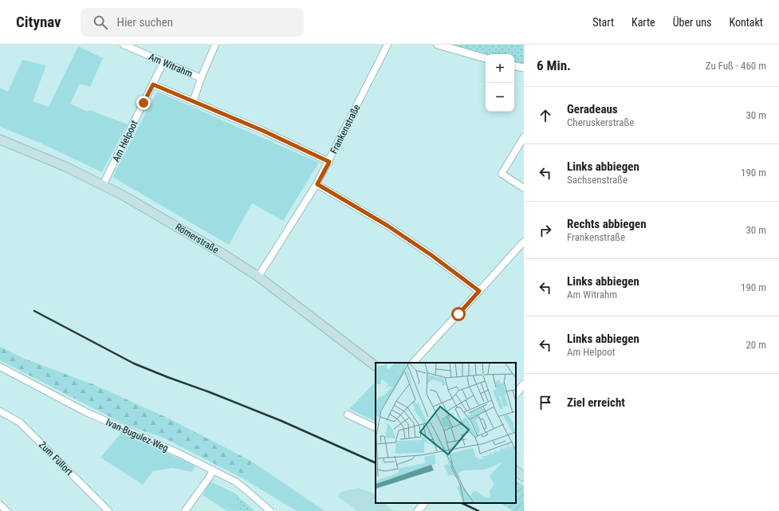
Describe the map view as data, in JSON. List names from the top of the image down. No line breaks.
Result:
{"streets":{"main road":["Römerstraße"],"street":["Am Witrahm","Frankenstraße","Am Helpoot","Ivan-Bugulez-Weg","Zum Füllort"]},"crossings":[["Am Witrahm","Am Helpoot"],["Frankenstraße","Römerstraße"],["Am Helpoot","Römerstraße"]],"page":{"header":"Citynav","search":"Hier suchen","nav":["Start","Karte","Über uns","Kontakt"],"heading":["6 Min.","Zu Fuß · 460 m"],"map_buttons":["+","−"],"list":[["Geradeaus","Cheruskerstraße","30 m"],["Links abbiegen","Sachsenstraße","190 m"],["Rechts abbiegen","Frankenstraße","30 m"],["Links abbiegen","Am Witrahm","190 m"],["Links abbiegen","Am Helpoot","20 m"],"Ziel erreicht"]}}
